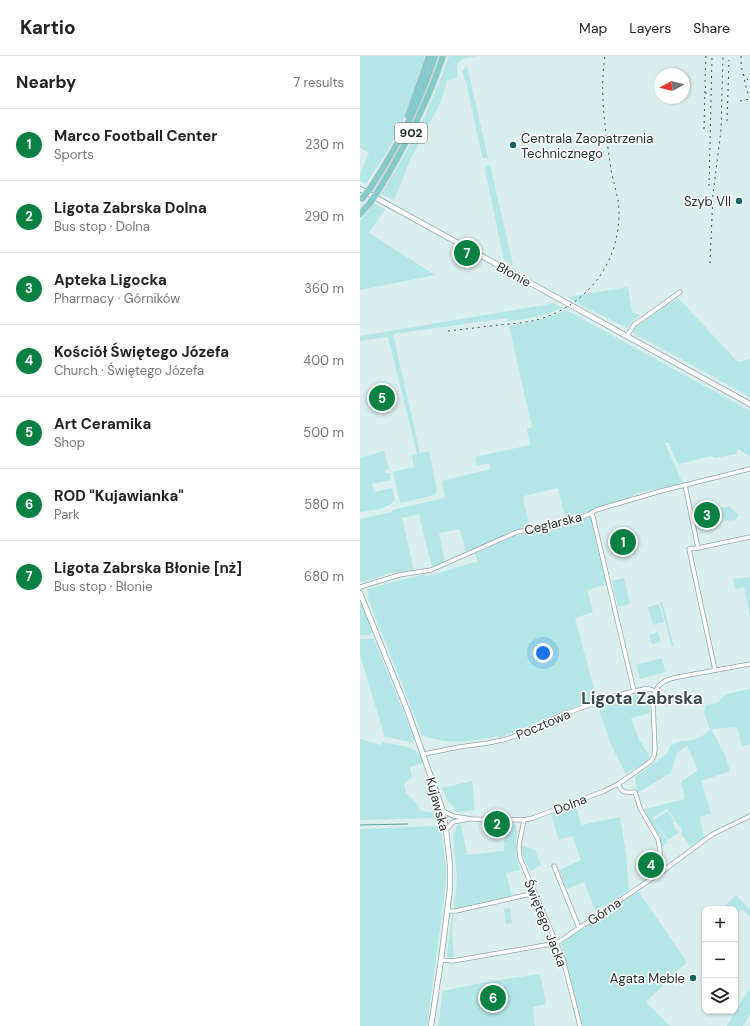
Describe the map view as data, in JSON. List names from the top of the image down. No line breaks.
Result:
{"streets":{"main road":["902"],"street":["Błonie","Ceglarska","Pocztowa","Kujawska","Dolna","Górna","Świętego Jacka"]},"crossings":[["Pocztowa","Kujawska"],["Pocztowa","Dolna"],["Kujawska","Dolna"],["Kujawska","Górna"],["Dolna","Świętego Jacka"],["Górna","Świętego Jacka"]],"districts":["Ligota Zabrska"],"places":["Centrala Zaopatrzenia Technicznego","Szyb VII","Agata Meble"],"north":"left","page":{"header":"Kartio","nav":["Map","Layers","Share"],"heading":["Nearby","7 results"],"list":[{"mark":"1","name":"Marco Football Center","note":"Sports","value":"230 m"},{"mark":"2","name":"Ligota Zabrska Dolna","note":"Bus stop · Dolna","value":"290 m"},{"mark":"3","name":"Apteka Ligocka","note":"Pharmacy · Górników","value":"360 m"},{"mark":"4","name":"Kościół Świętego Józefa","note":"Church · Świętego Józefa","value":"400 m"},{"mark":"5","name":"Art Ceramika","note":"Shop","value":"500 m"},{"mark":"6","name":"ROD \"Kujawianka\"","note":"Park","value":"580 m"},{"mark":"7","name":"Ligota Zabrska Błonie [nż]","note":"Bus stop · Błonie","value":"680 m"}],"pins":["7","5","3","1","2","4","6"],"map_buttons":["+","−"]}}
